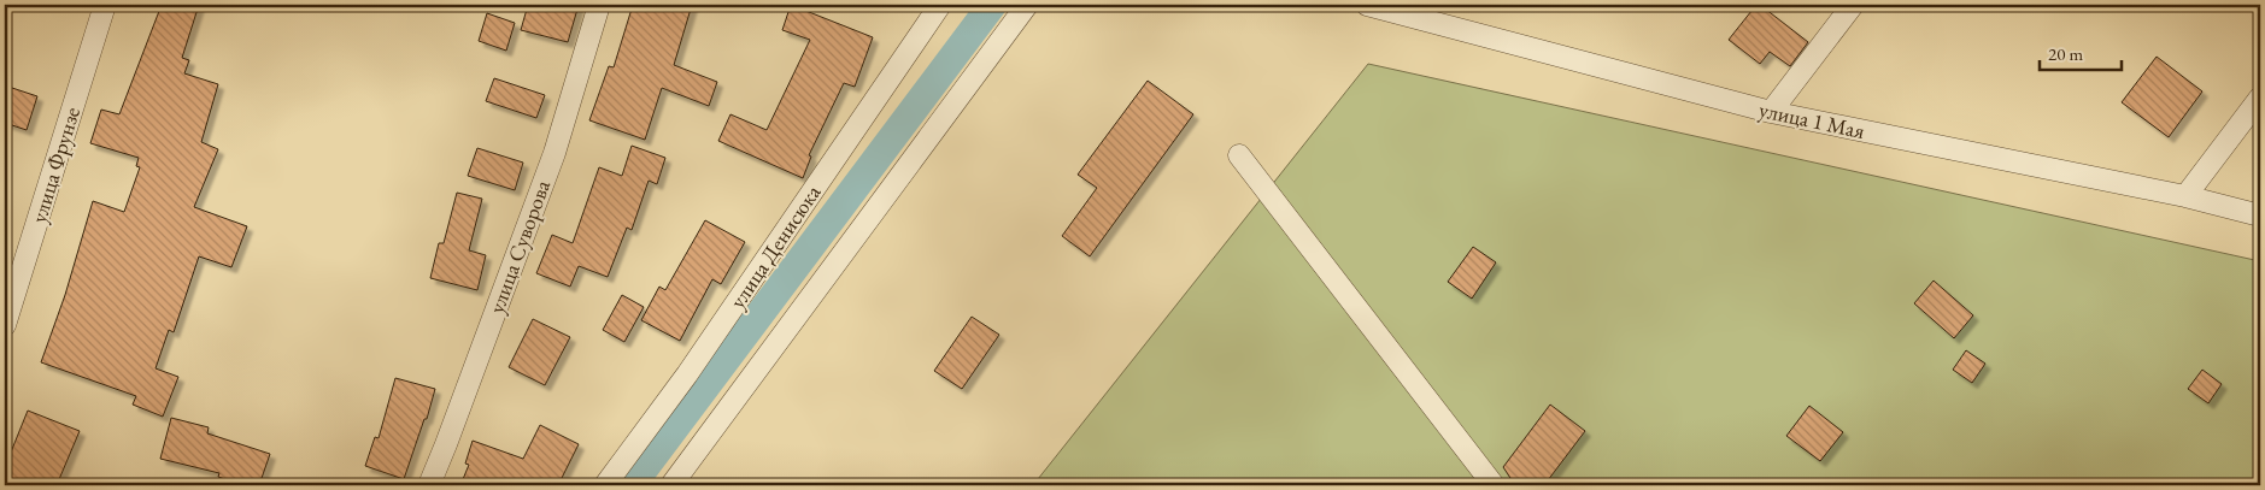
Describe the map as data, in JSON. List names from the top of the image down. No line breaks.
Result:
{"streets":{"street":["улица 1 Мая","улица Фрунзе","улица Суворова","улица Денисюка"]},"scale_bar":"20 m"}
